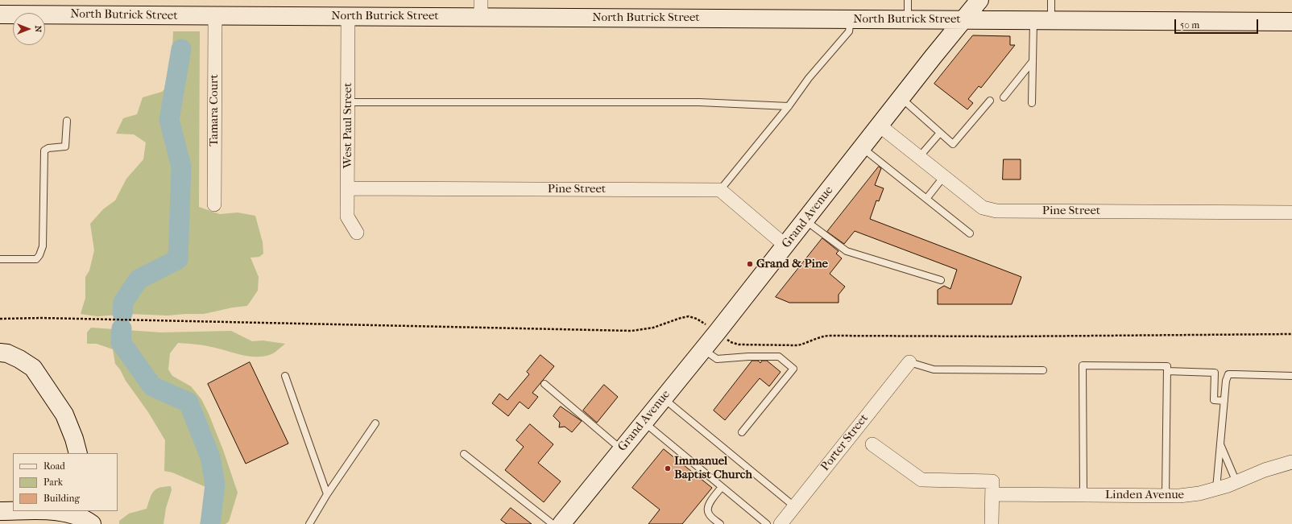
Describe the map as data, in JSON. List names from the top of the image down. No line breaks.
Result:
{"streets":{"street":["North Butrick Street","Tamara Court","West Paul Street","Pine Street","Grand Avenue","Porter Street","Linden Avenue"]},"crossings":[["North Butrick Street","Tamara Court"],["North Butrick Street","West Paul Street"],["North Butrick Street","Grand Avenue"],["West Paul Street","Pine Street"],["Pine Street","Grand Avenue"]],"places":["Grand & Pine","Immanuel Baptist Church"],"legend":["Road","Park","Building"],"scale_bar":"50 m","north":"right"}
